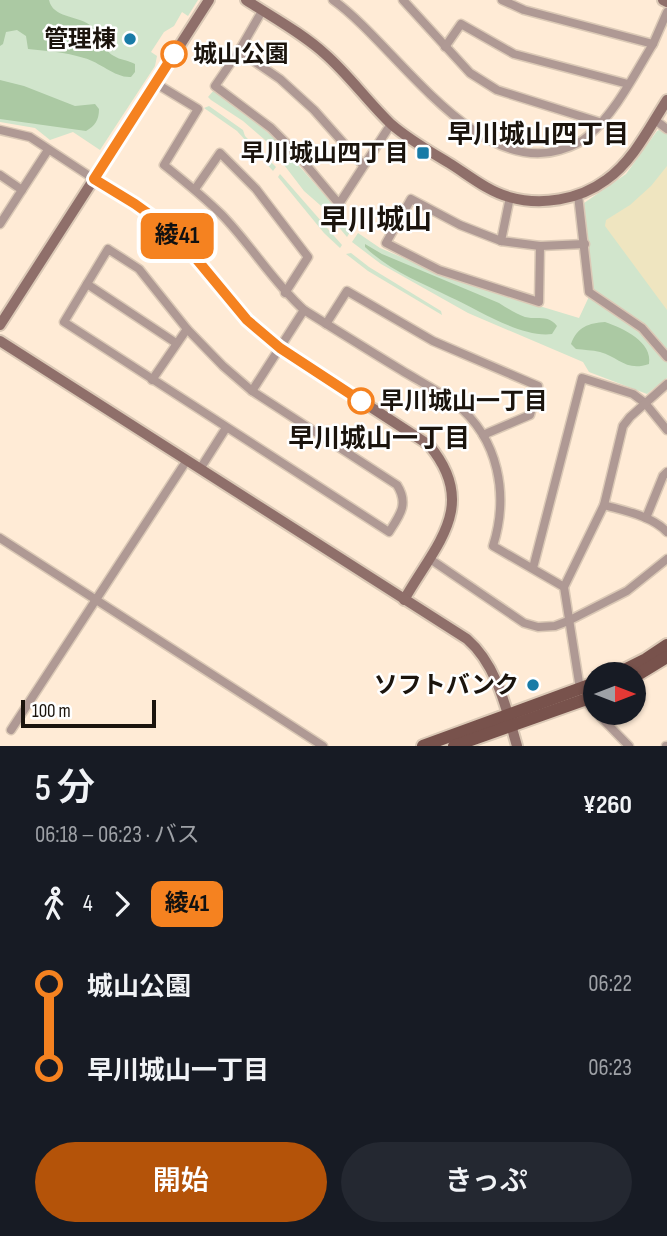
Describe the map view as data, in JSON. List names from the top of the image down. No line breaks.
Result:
{"districts":["早川城山四丁目","早川城山","早川城山一丁目"],"places":{"other":["管理棟","城山公園","早川城山一丁目","ソフトバンク"],"transit":["早川城山四丁目"]},"lines":["bus line 綾41"],"scale_bar":"100 m","north":"right","page":{"on_map":"綾41","scale":"100 m","heading":["5 分","06:18 – 06:23 · バス","¥260"],"legs":["4","綾41"],"list":[{"name":"城山公園","value":"06:22"},{"name":"早川城山一丁目","value":"06:23"}],"buttons":["開始","きっぷ"]}}
